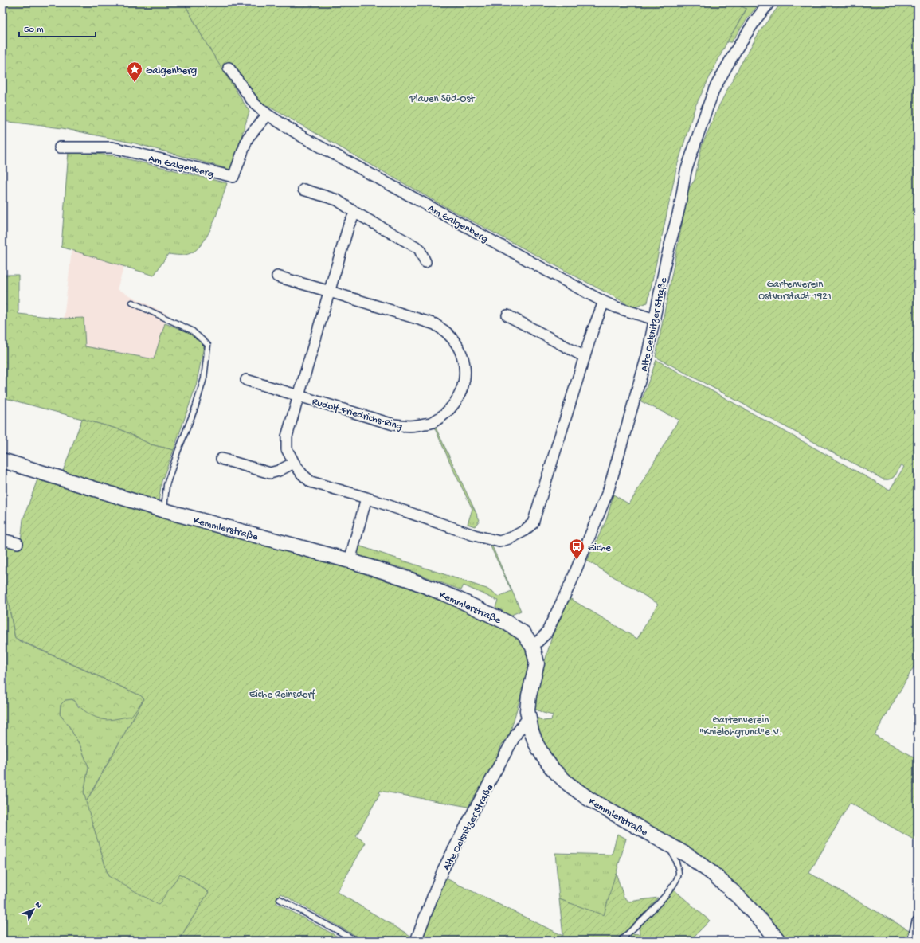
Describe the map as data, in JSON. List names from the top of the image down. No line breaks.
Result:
{"streets":{"street":["Am Galgenberg","Alte Oelsnitzer Straße","Rudolf-Friedrichs-Ring","Kemmlerstraße"]},"crossings":[["Am Galgenberg","Alte Oelsnitzer Straße"],["Am Galgenberg","Rudolf-Friedrichs-Ring"],["Alte Oelsnitzer Straße","Kemmlerstraße"]],"parks":["Plauen Süd-Ost","Gartenverein Ostvorstadt 1921","Eiche Reinsdorf","Gartenverein \"Knielohgrund\"e.V."],"places":{"place":["Galgenberg"],"bus stop":["Eiche"]},"scale_bar":"50 m","north":"top right"}
